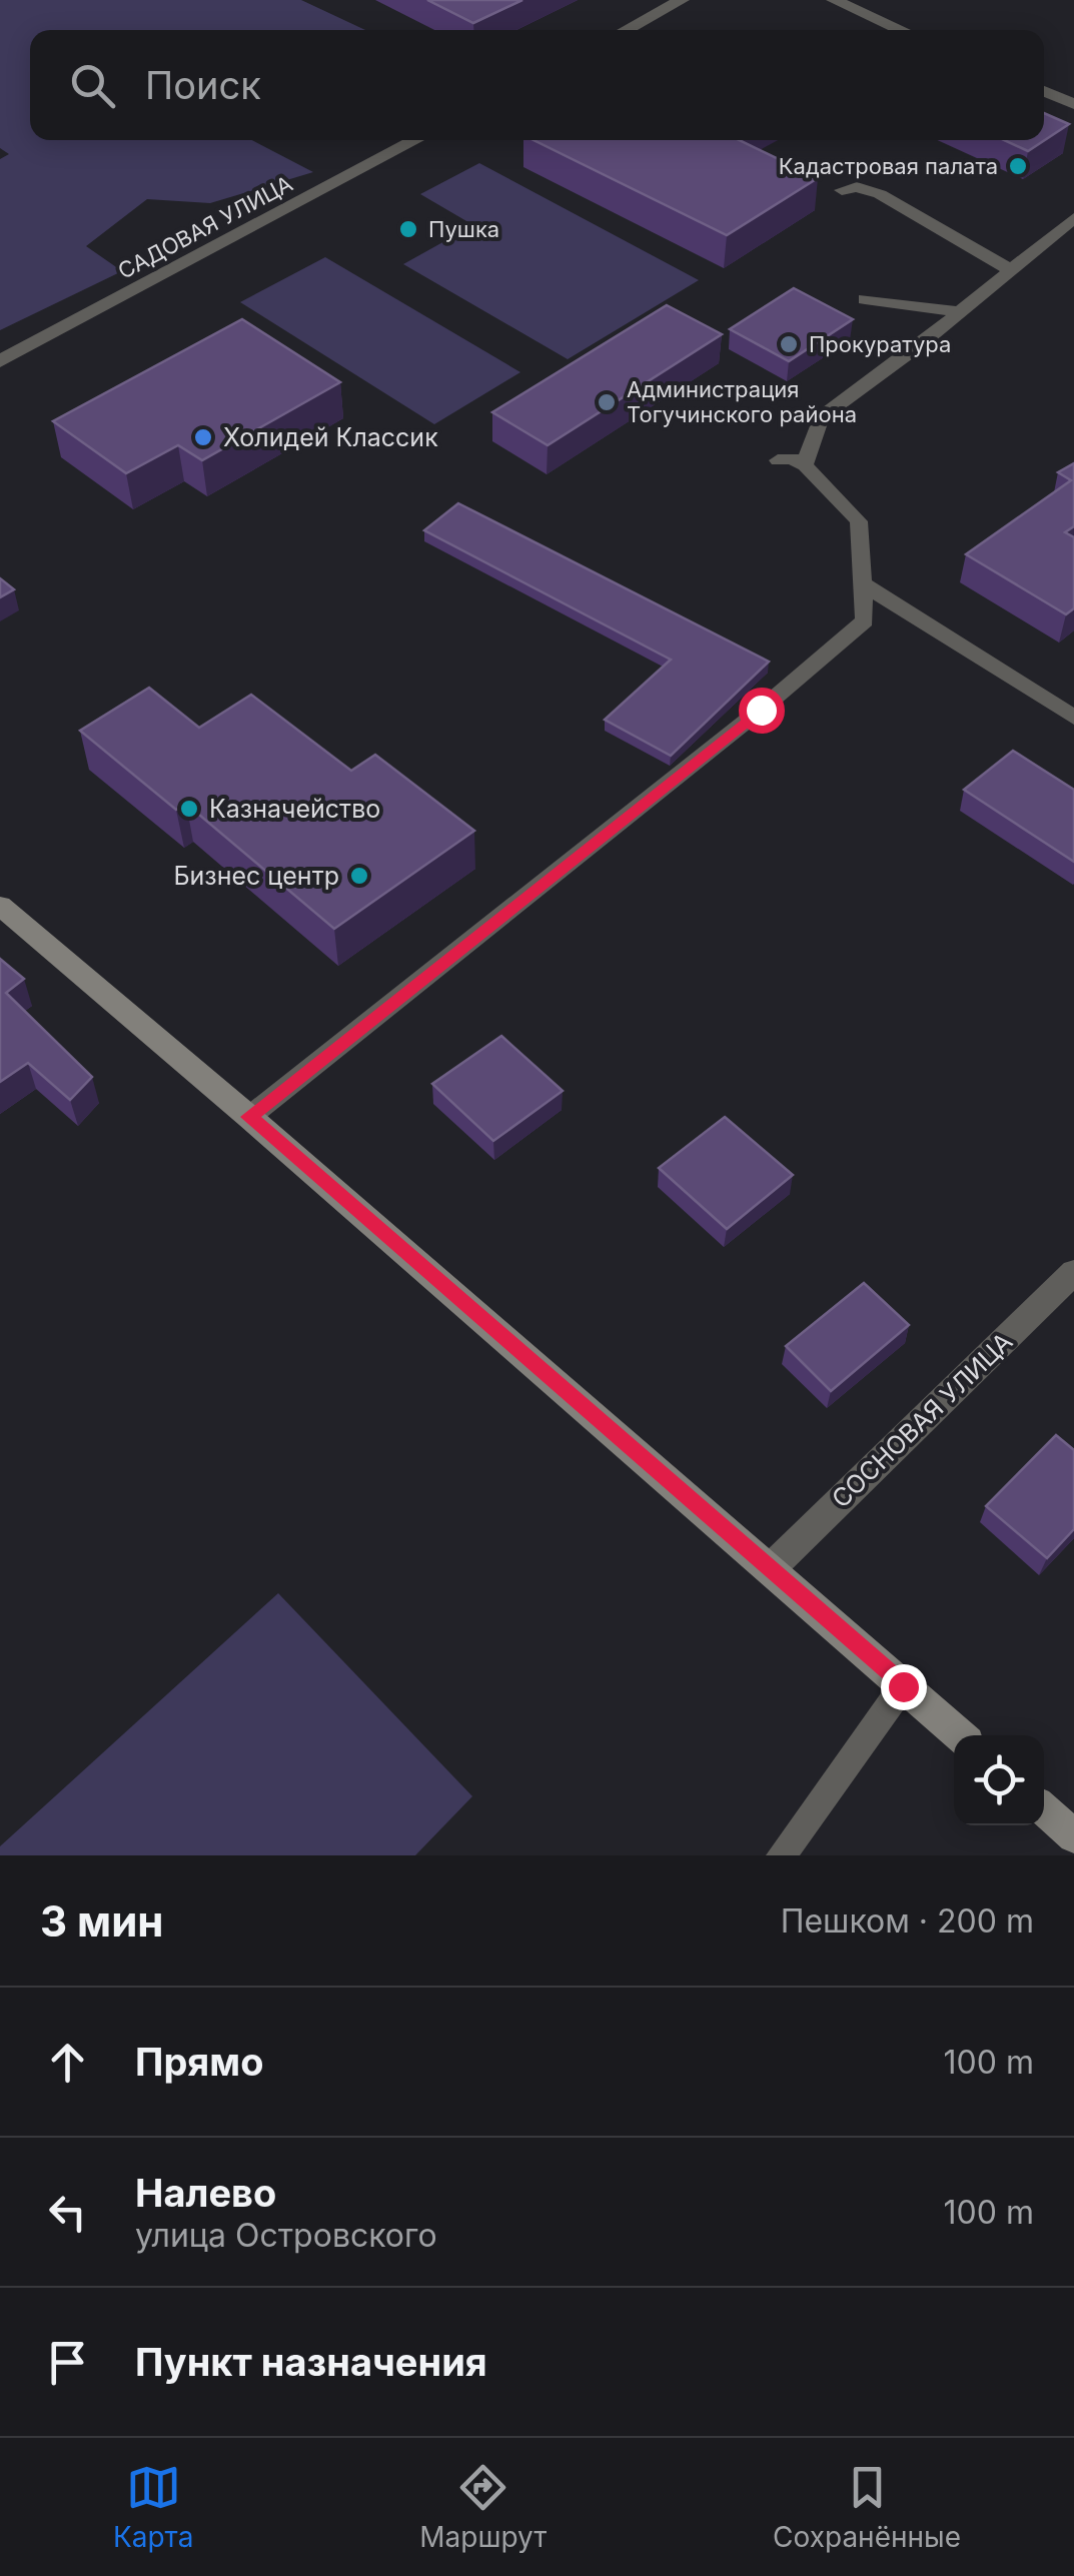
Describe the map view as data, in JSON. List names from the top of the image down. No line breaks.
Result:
{"streets":{"street":["САДОВАЯ УЛИЦА","СОСНОВАЯ УЛИЦА"]},"places":["Кадастровая палата","Пушка","Прокуратура","Администрация Тогучинского района","Холидей Классик","Казначейство","Бизнес центр"],"page":{"search":"Поиск","heading":["3 мин","Пешком · 200 m"],"list":[["Прямо","100 m"],["Налево","улица Островского","100 m"],"Пункт назначения"],"nav":["Карта","Маршрут","Сохранённые"]}}
